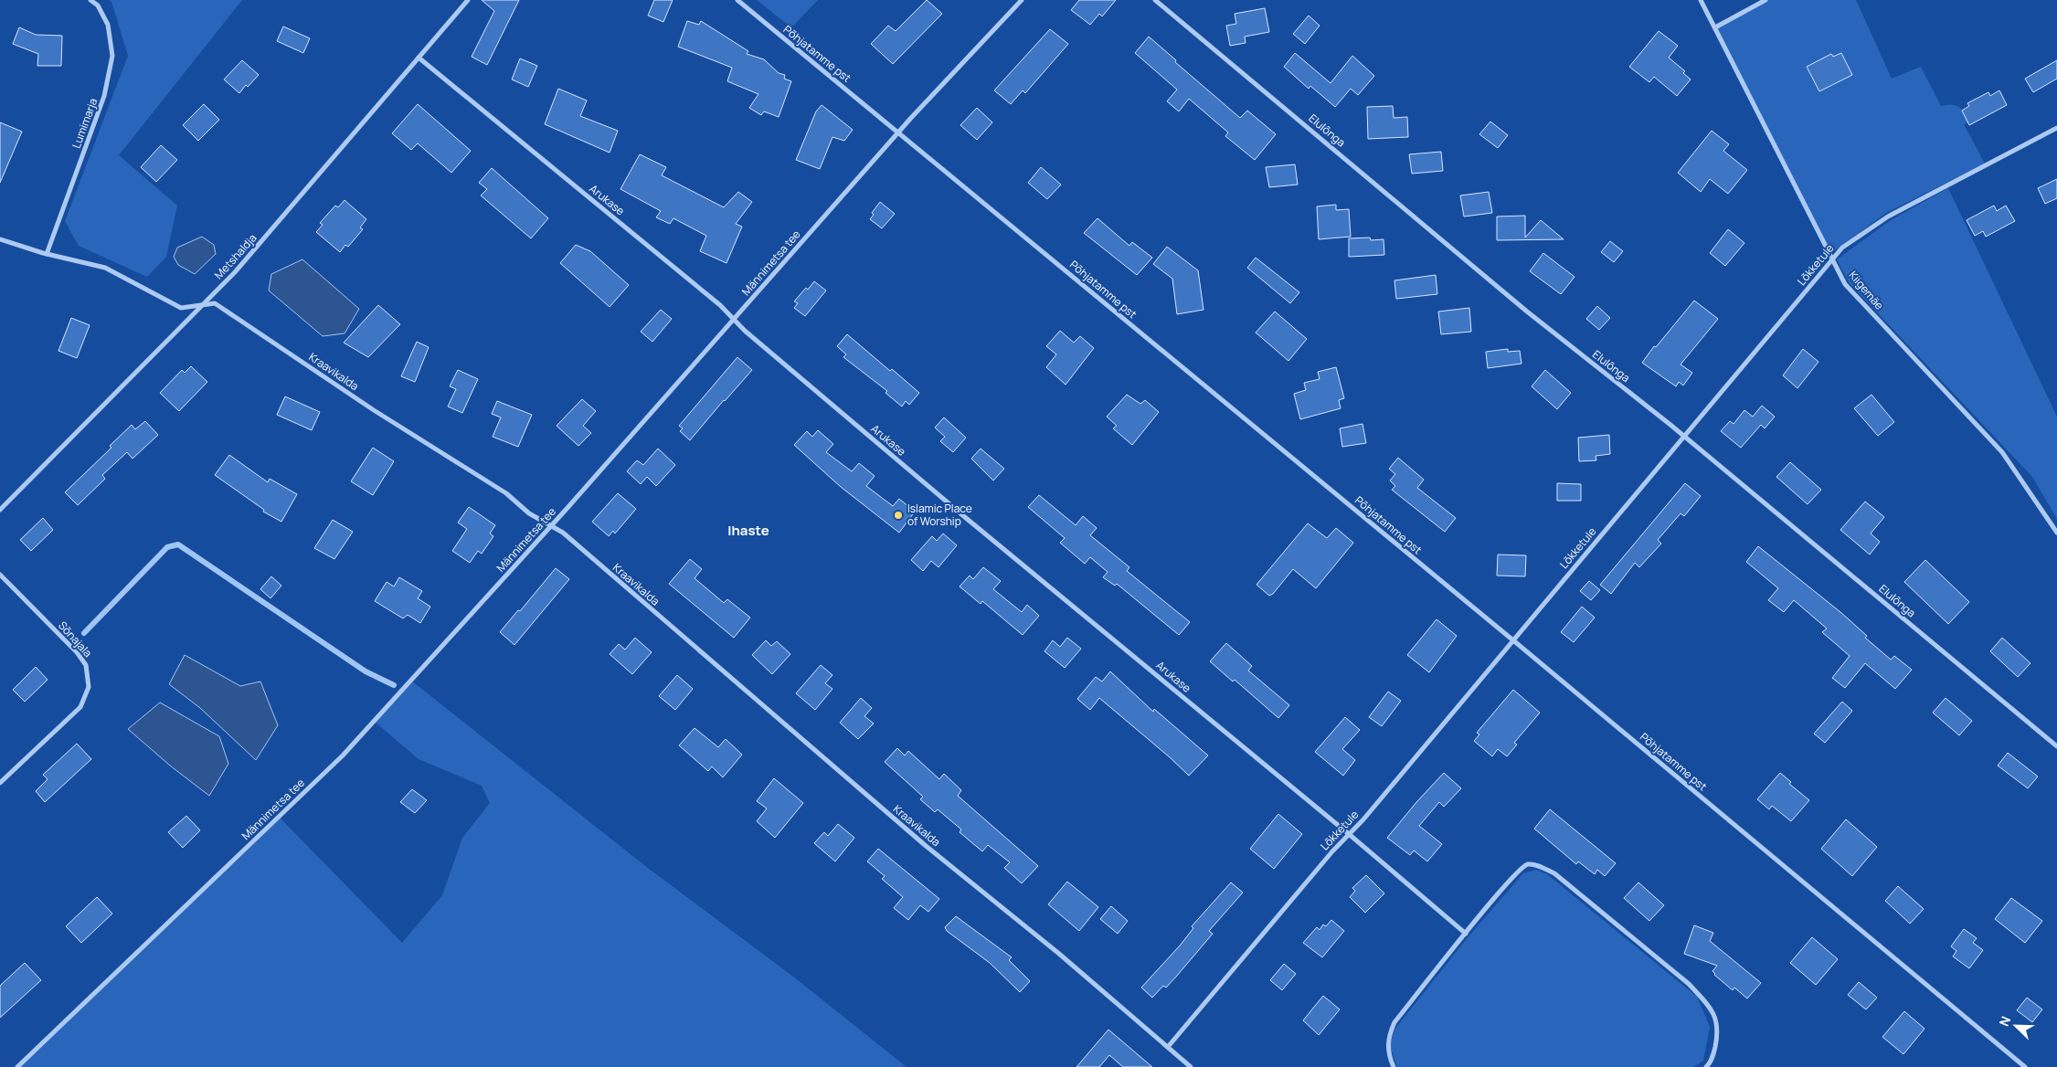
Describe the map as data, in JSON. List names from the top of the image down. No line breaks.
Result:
{"streets":{"street":["Põhjatamme pst","Lumimarja","Elulõnga","Arukase","Metshaldja","Männimetsa tee","Lõkketule","Kiigemäe","Kraavikalda","Sõnajala"]},"crossings":[["Põhjatamme pst","Männimetsa tee"],["Põhjatamme pst","Lõkketule"],["Lumimarja","Kraavikalda"],["Elulõnga","Lõkketule"],["Arukase","Metshaldja"],["Arukase","Männimetsa tee"],["Arukase","Lõkketule"],["Metshaldja","Kraavikalda"],["Männimetsa tee","Kraavikalda"],["Lõkketule","Kiigemäe"],["Lõkketule","Kraavikalda"]],"districts":["Ihaste"],"places":["Islamic Place of Worship"],"north":"top left"}
